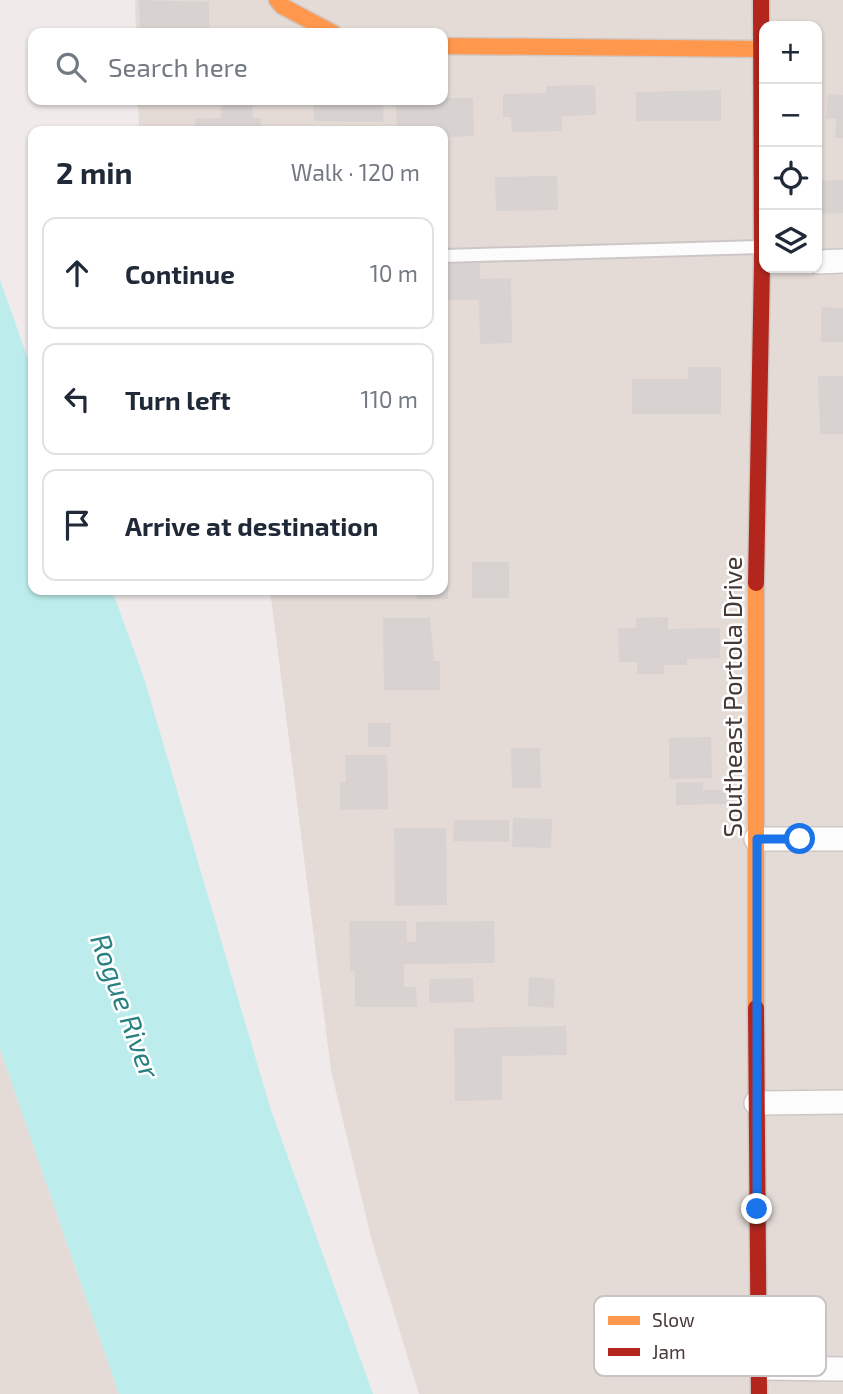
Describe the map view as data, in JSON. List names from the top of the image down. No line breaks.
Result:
{"streets":{"street":["Southeast Portola Drive"]},"water":["Rogue River"],"legend":["Slow","Jam"],"page":{"map_buttons":["+","−"],"search":"Search here","heading":["2 min","Walk · 120 m"],"list":[["Continue","10 m"],["Turn left","110 m"],"Arrive at destination"]}}
